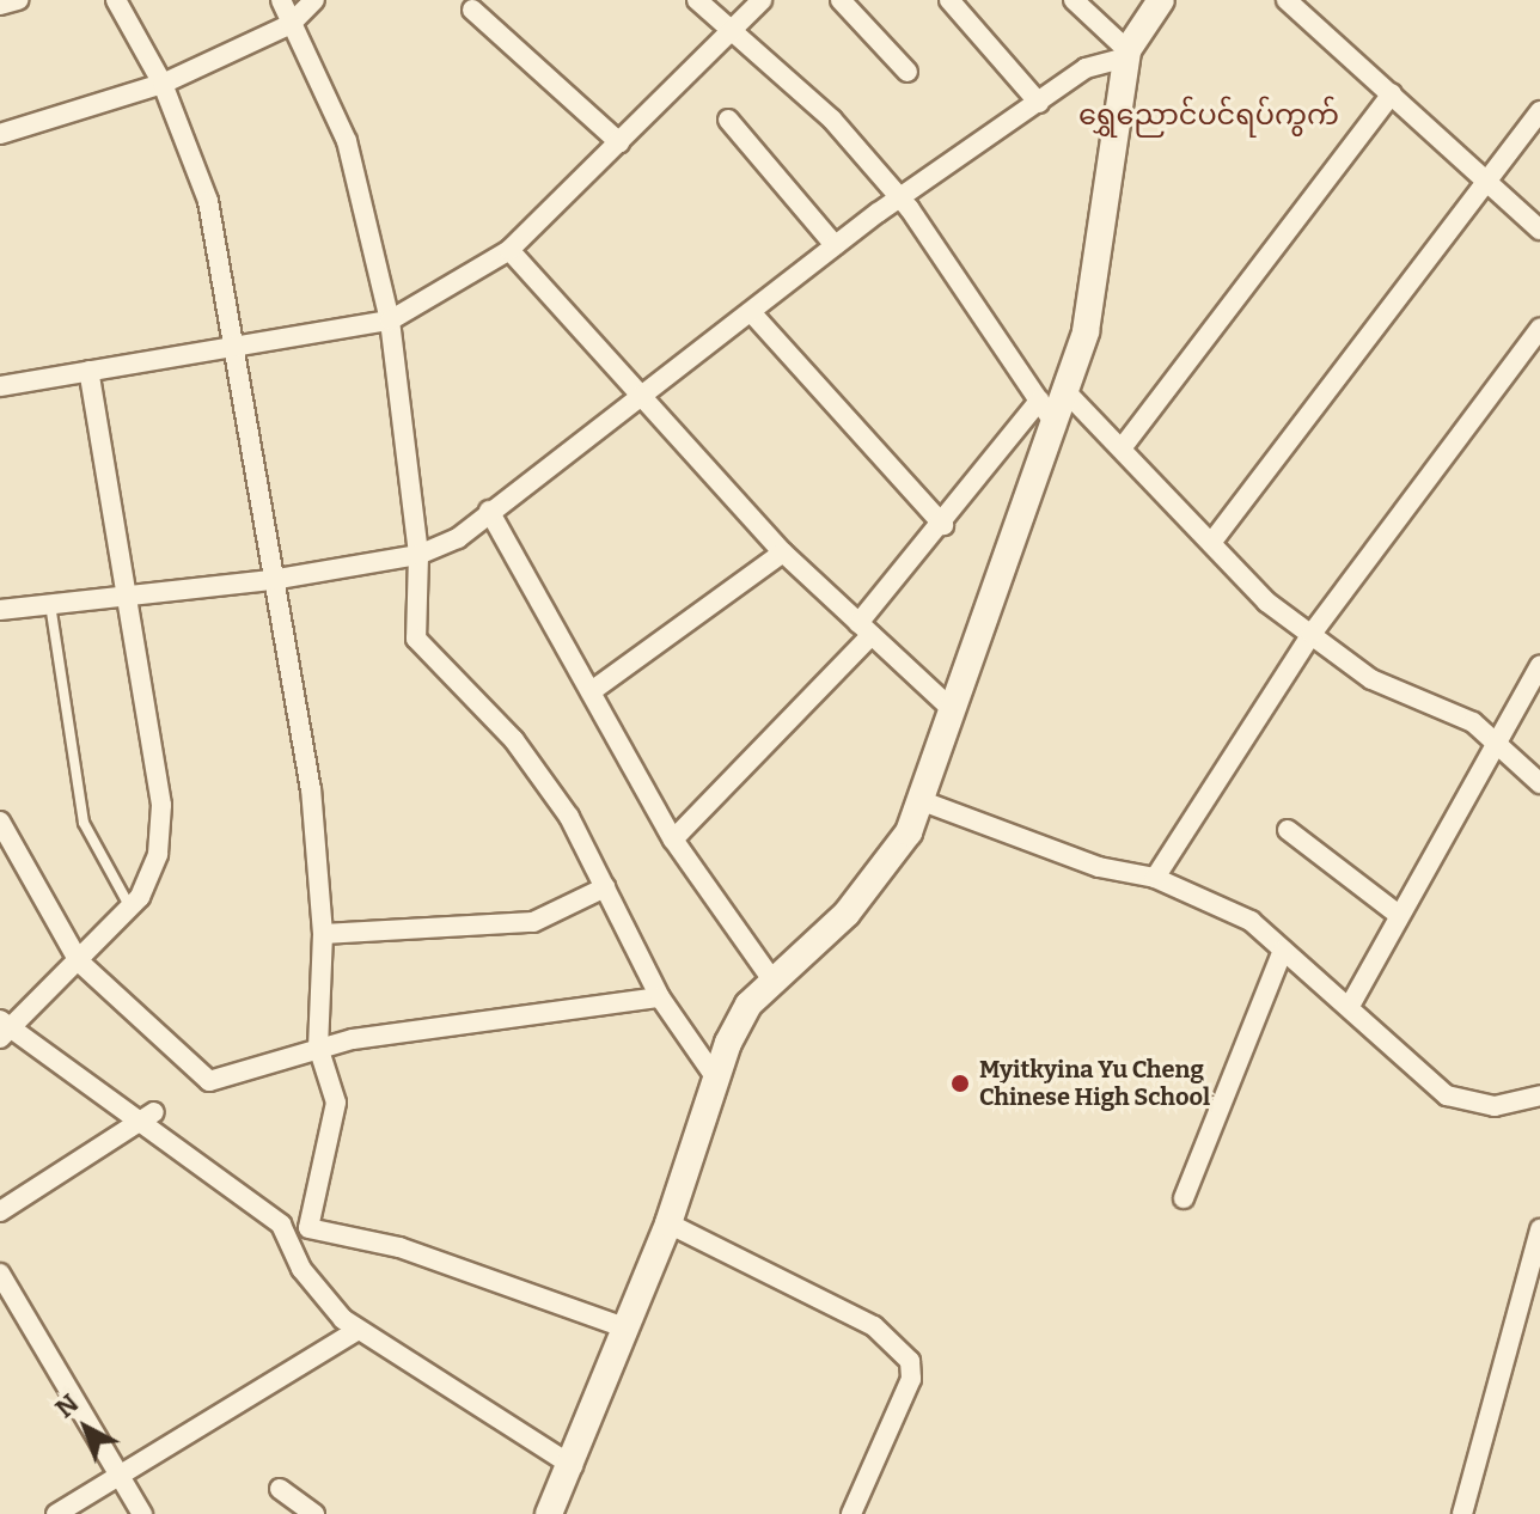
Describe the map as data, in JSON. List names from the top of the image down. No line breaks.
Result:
{"districts":["ရွှေညောင်ပင်ရပ်ကွက်"],"places":["Myitkyina Yu Cheng Chinese High School"],"north":"top left"}
